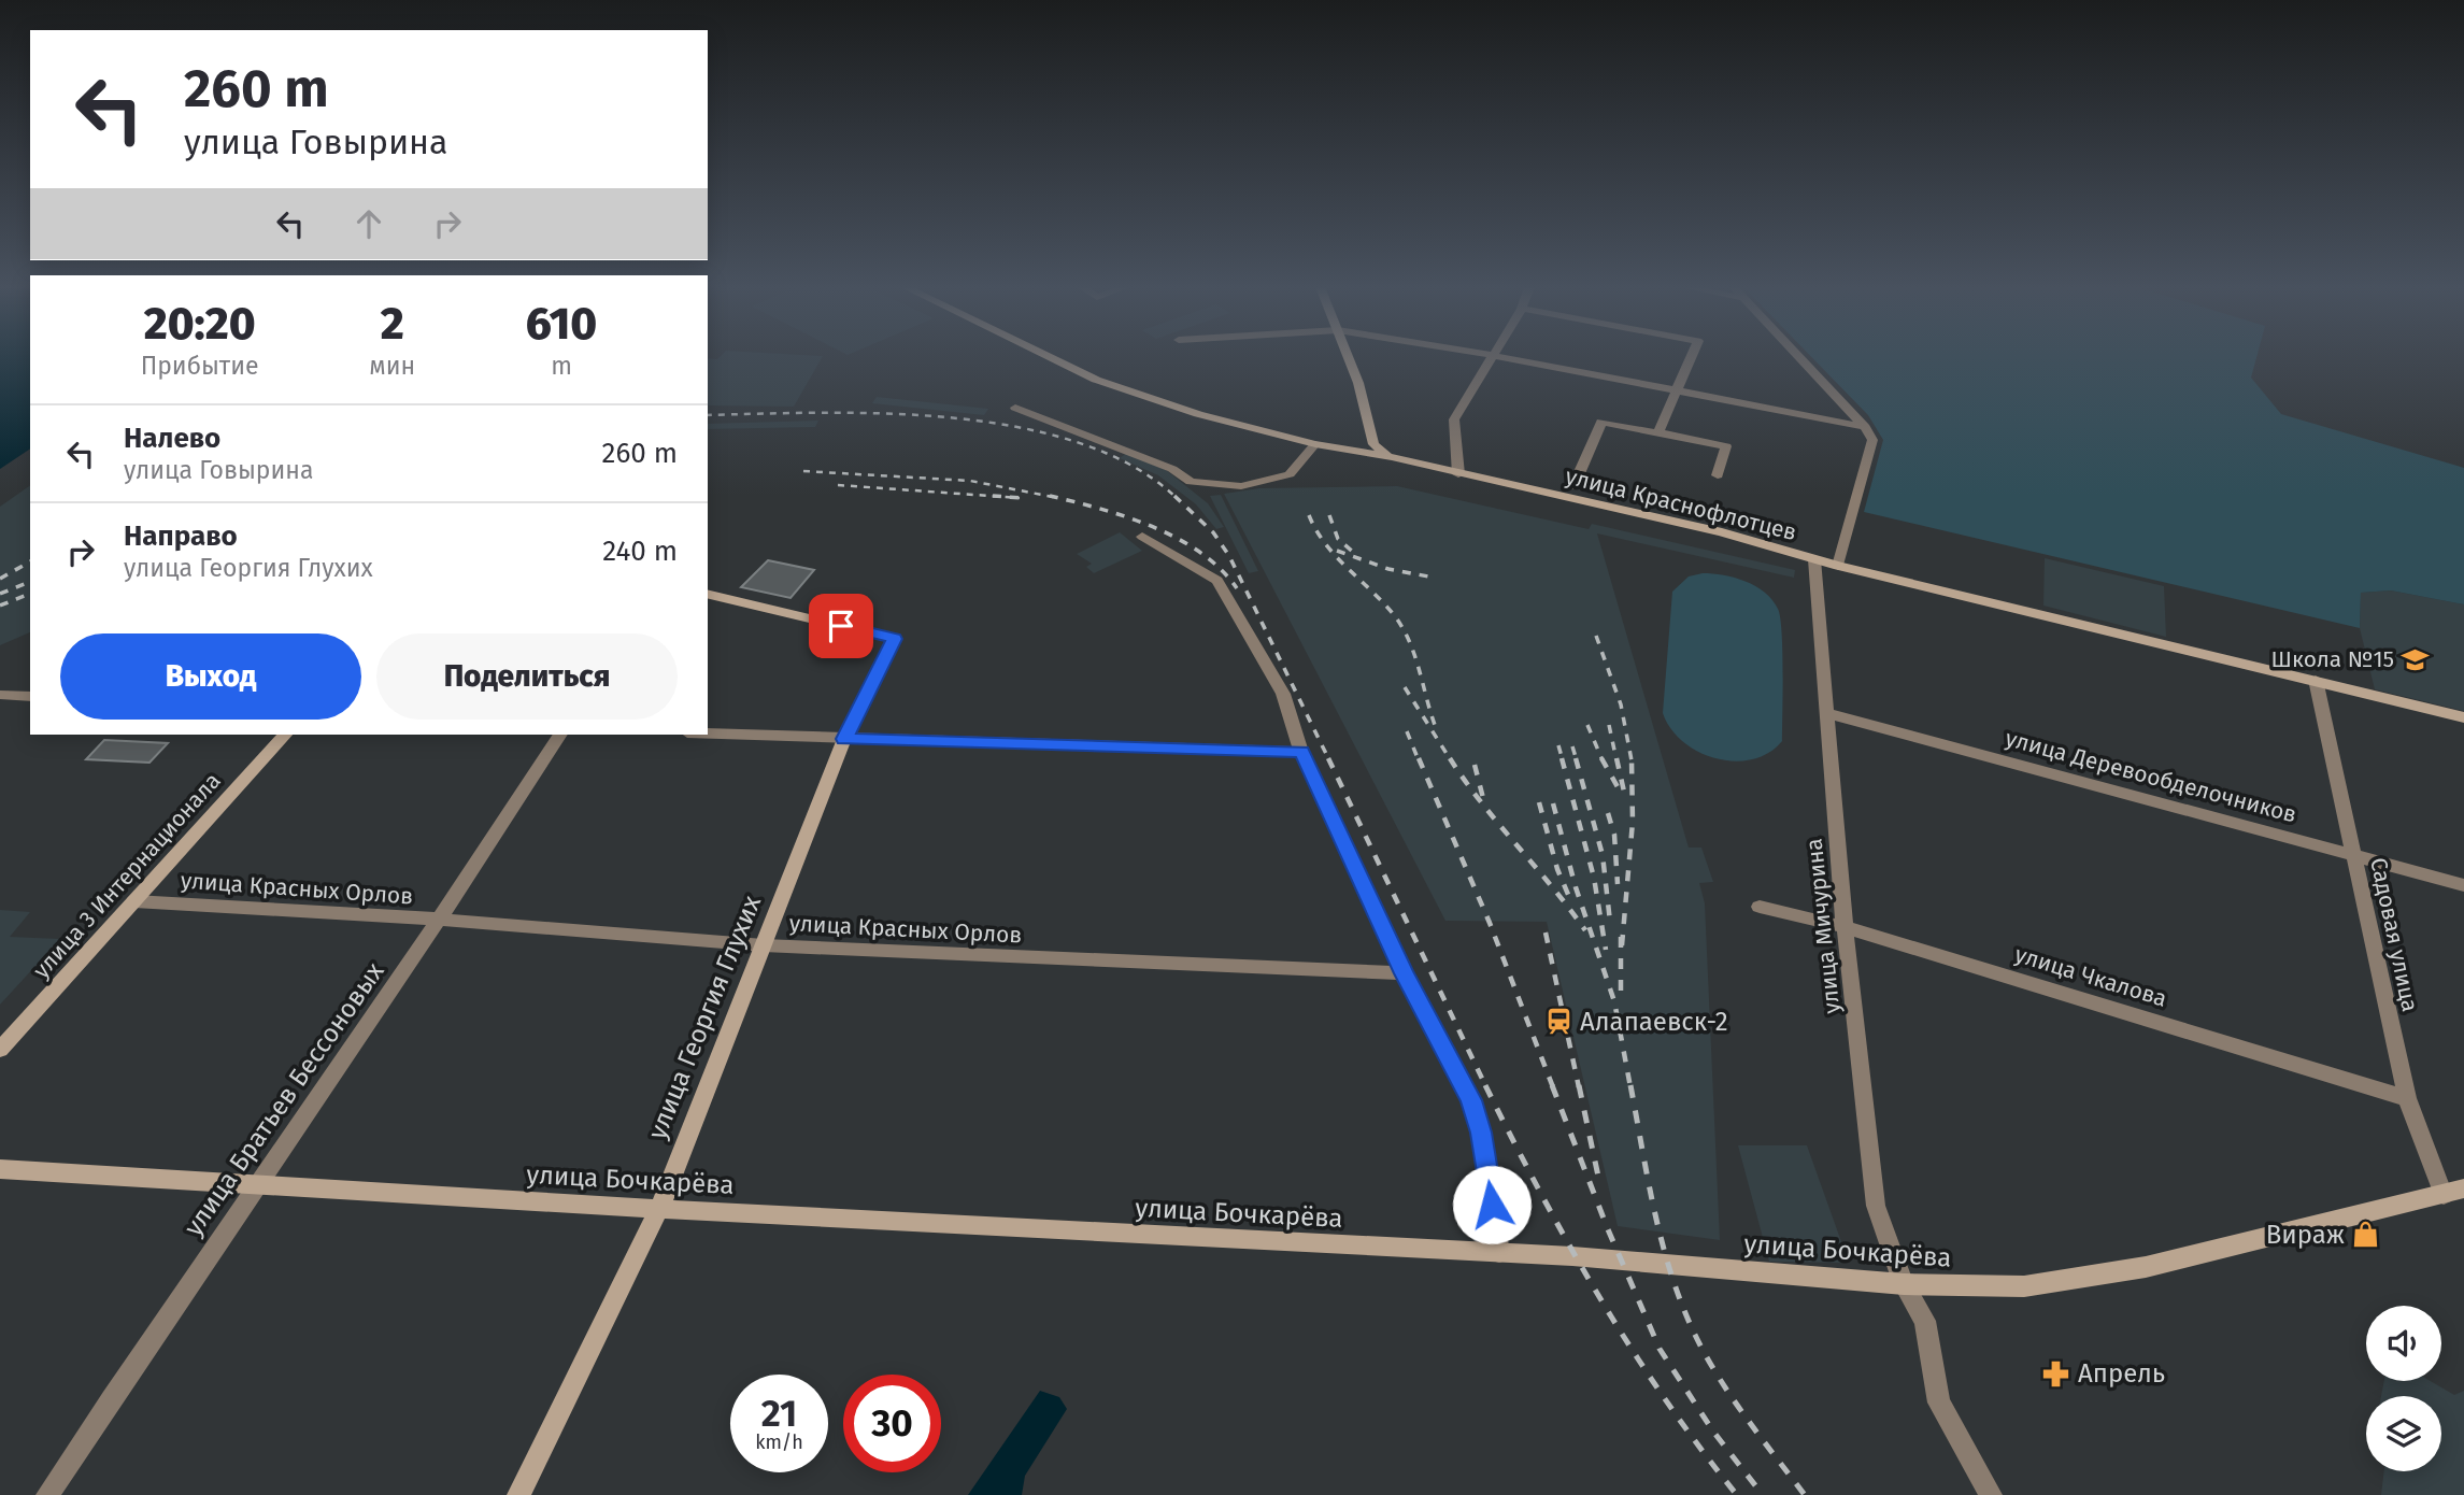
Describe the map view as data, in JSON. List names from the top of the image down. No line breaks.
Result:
{"streets":{"street":["улица Краснофлотцев","улица Деревообделочников","улица 3 Интернационала","улица Красных Орлов","улица Мичурина","Садовая улица","улица Чкалова","улица Георгия Глухих","улица Братьев Бессоновых","улица Бочкарёва"]},"crossings":[["улица Краснофлотцев","улица Мичурина"],["улица Краснофлотцев","Садовая улица"],["улица Деревообделочников","улица Мичурина"],["улица Деревообделочников","Садовая улица"],["улица 3 Интернационала","улица Красных Орлов"],["улица Красных Орлов","улица Георгия Глухих"],["улица Красных Орлов","улица Братьев Бессоновых"],["улица Мичурина","улица Чкалова"],["улица Мичурина","улица Бочкарёва"],["Садовая улица","улица Чкалова"],["Садовая улица","улица Бочкарёва"],["улица Георгия Глухих","улица Бочкарёва"],["улица Братьев Бессоновых","улица Бочкарёва"]],"places":{"school or university":["Школа №15"],"station":["Алапаевск-2"],"shop":["Вираж"],"pharmacy":["Апрель"]},"page":{"turn":["260 m","улица Говырина"],"eta":["20:20","Прибытие","2","мин","610","m"],"list":[{"name":"Налево","note":"улица Говырина","value":"260 m"},{"name":"Направо","note":"улица Георгия Глухих","value":"240 m"}],"buttons":["Выход","Поделиться"],"speed":"21 km/h","limit":"30"}}
